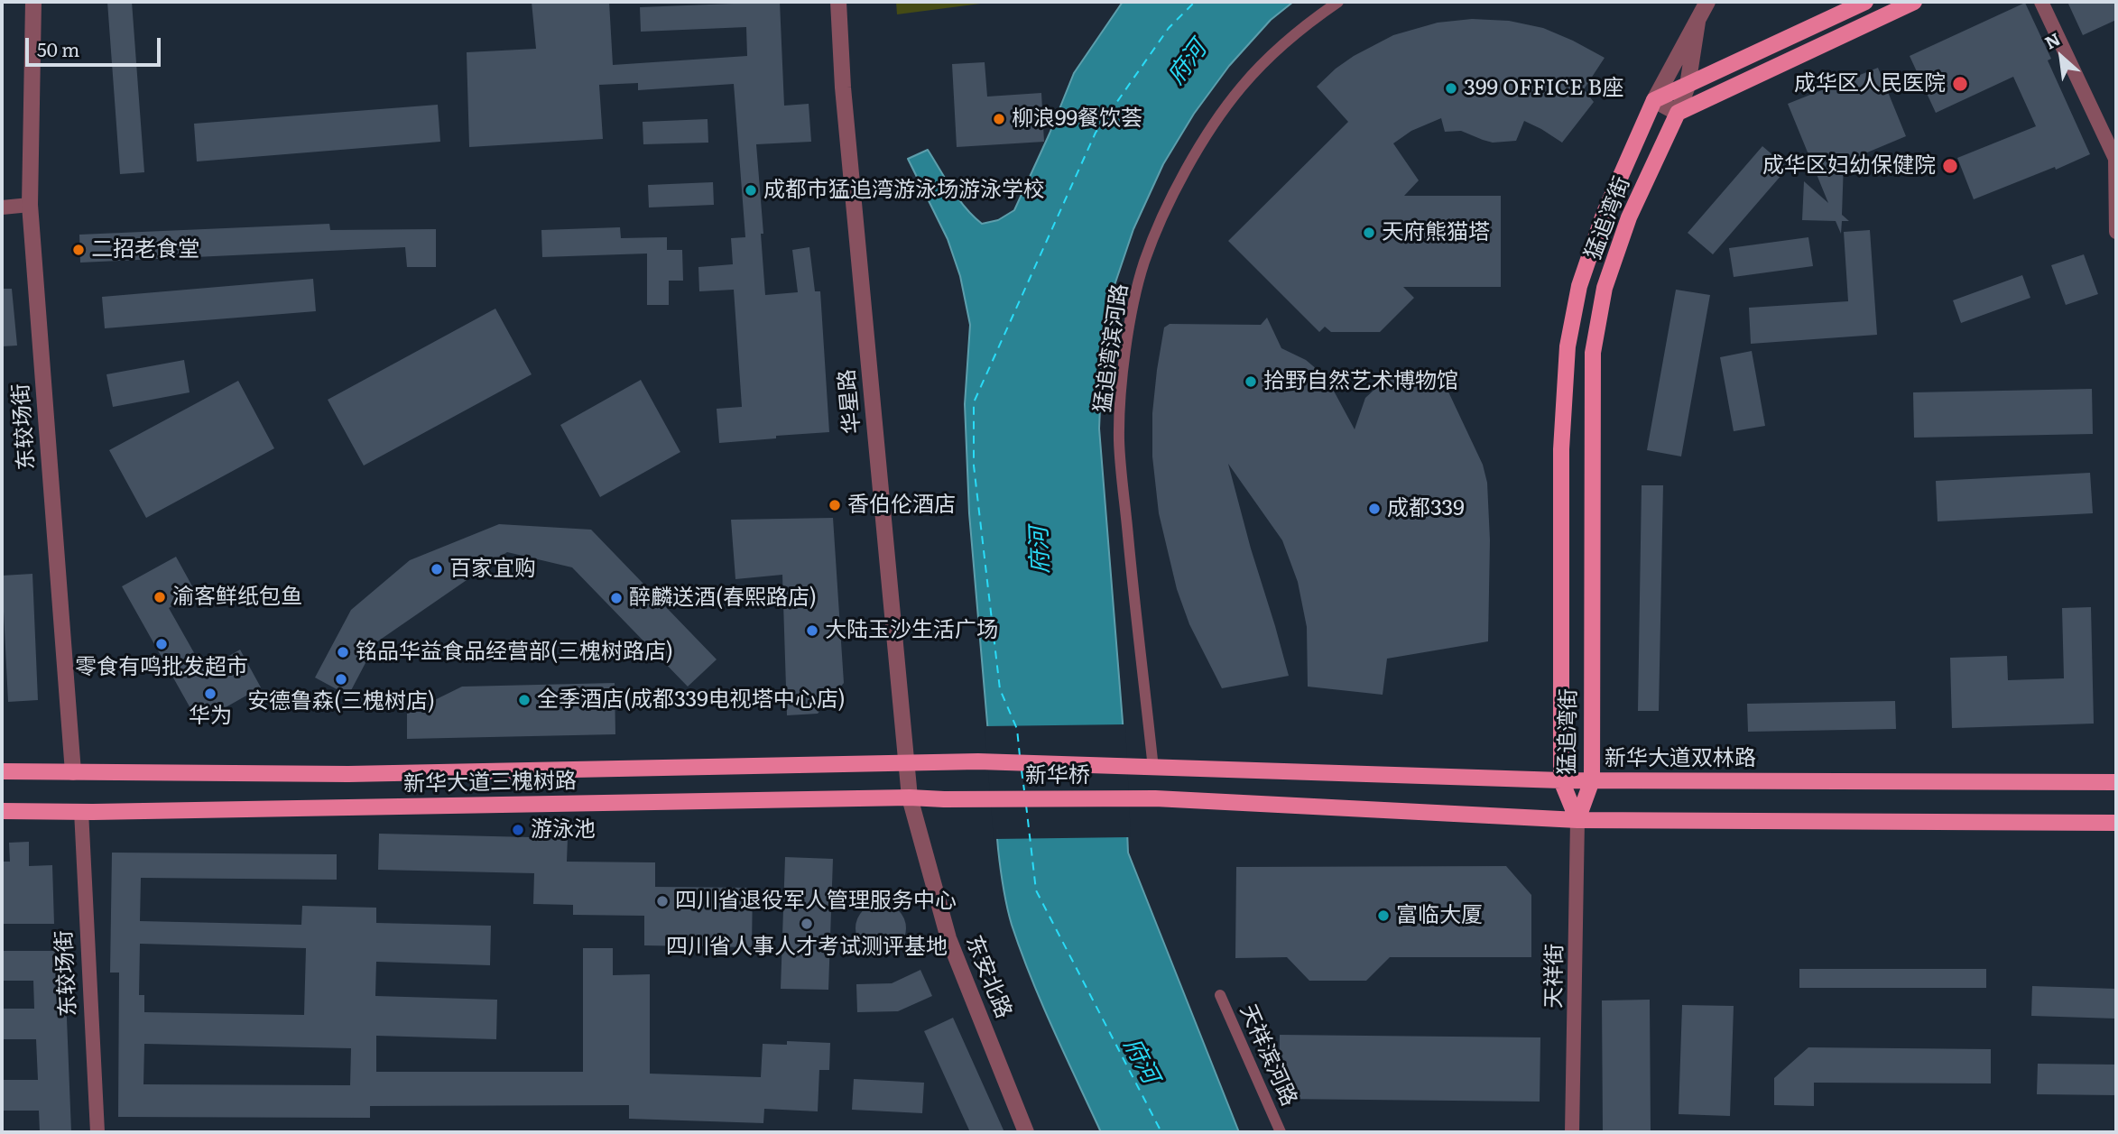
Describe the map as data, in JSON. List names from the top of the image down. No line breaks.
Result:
{"streets":{"main road":["猛追湾街","新华大道双林路","新华桥","新华大道三槐树路"],"street":["猛追湾滨河路","华星路","东较场街","天祥街","东安北路","天祥滨河路"]},"crossings":[["猛追湾街","新华大道双林路"],["猛追湾街","新华桥"],["猛追湾街","天祥街"],["猛追湾滨河路","新华大道双林路"],["华星路","新华大道三槐树路"],["华星路","东安北路"],["东较场街","新华大道三槐树路"],["新华大道双林路","新华桥"],["新华桥","新华大道三槐树路"],["新华桥","天祥街"],["新华大道三槐树路","东安北路"]],"water":["府河"],"places":["成华区人民医院","399 OFFICE B座","柳浪99餐饮荟","成华区妇幼保健院","成都市猛追湾游泳场游泳学校","天府熊猫塔","二招老食堂","拾野自然艺术博物馆","香伯伦酒店","成都339","百家宜购","渝客鲜纸包鱼","醉麟送酒(春熙路店)","大陆玉沙生活广场","零食有鸣批发超市","铭品华益食品经营部(三槐树路店)","安德鲁森(三槐树店)","华为","全季酒店(成都339电视塔中心店)","游泳池","四川省退役军人管理服务中心","富临大厦","四川省人事人才考试测评基地"],"scale_bar":"50 m","north":"top left"}
